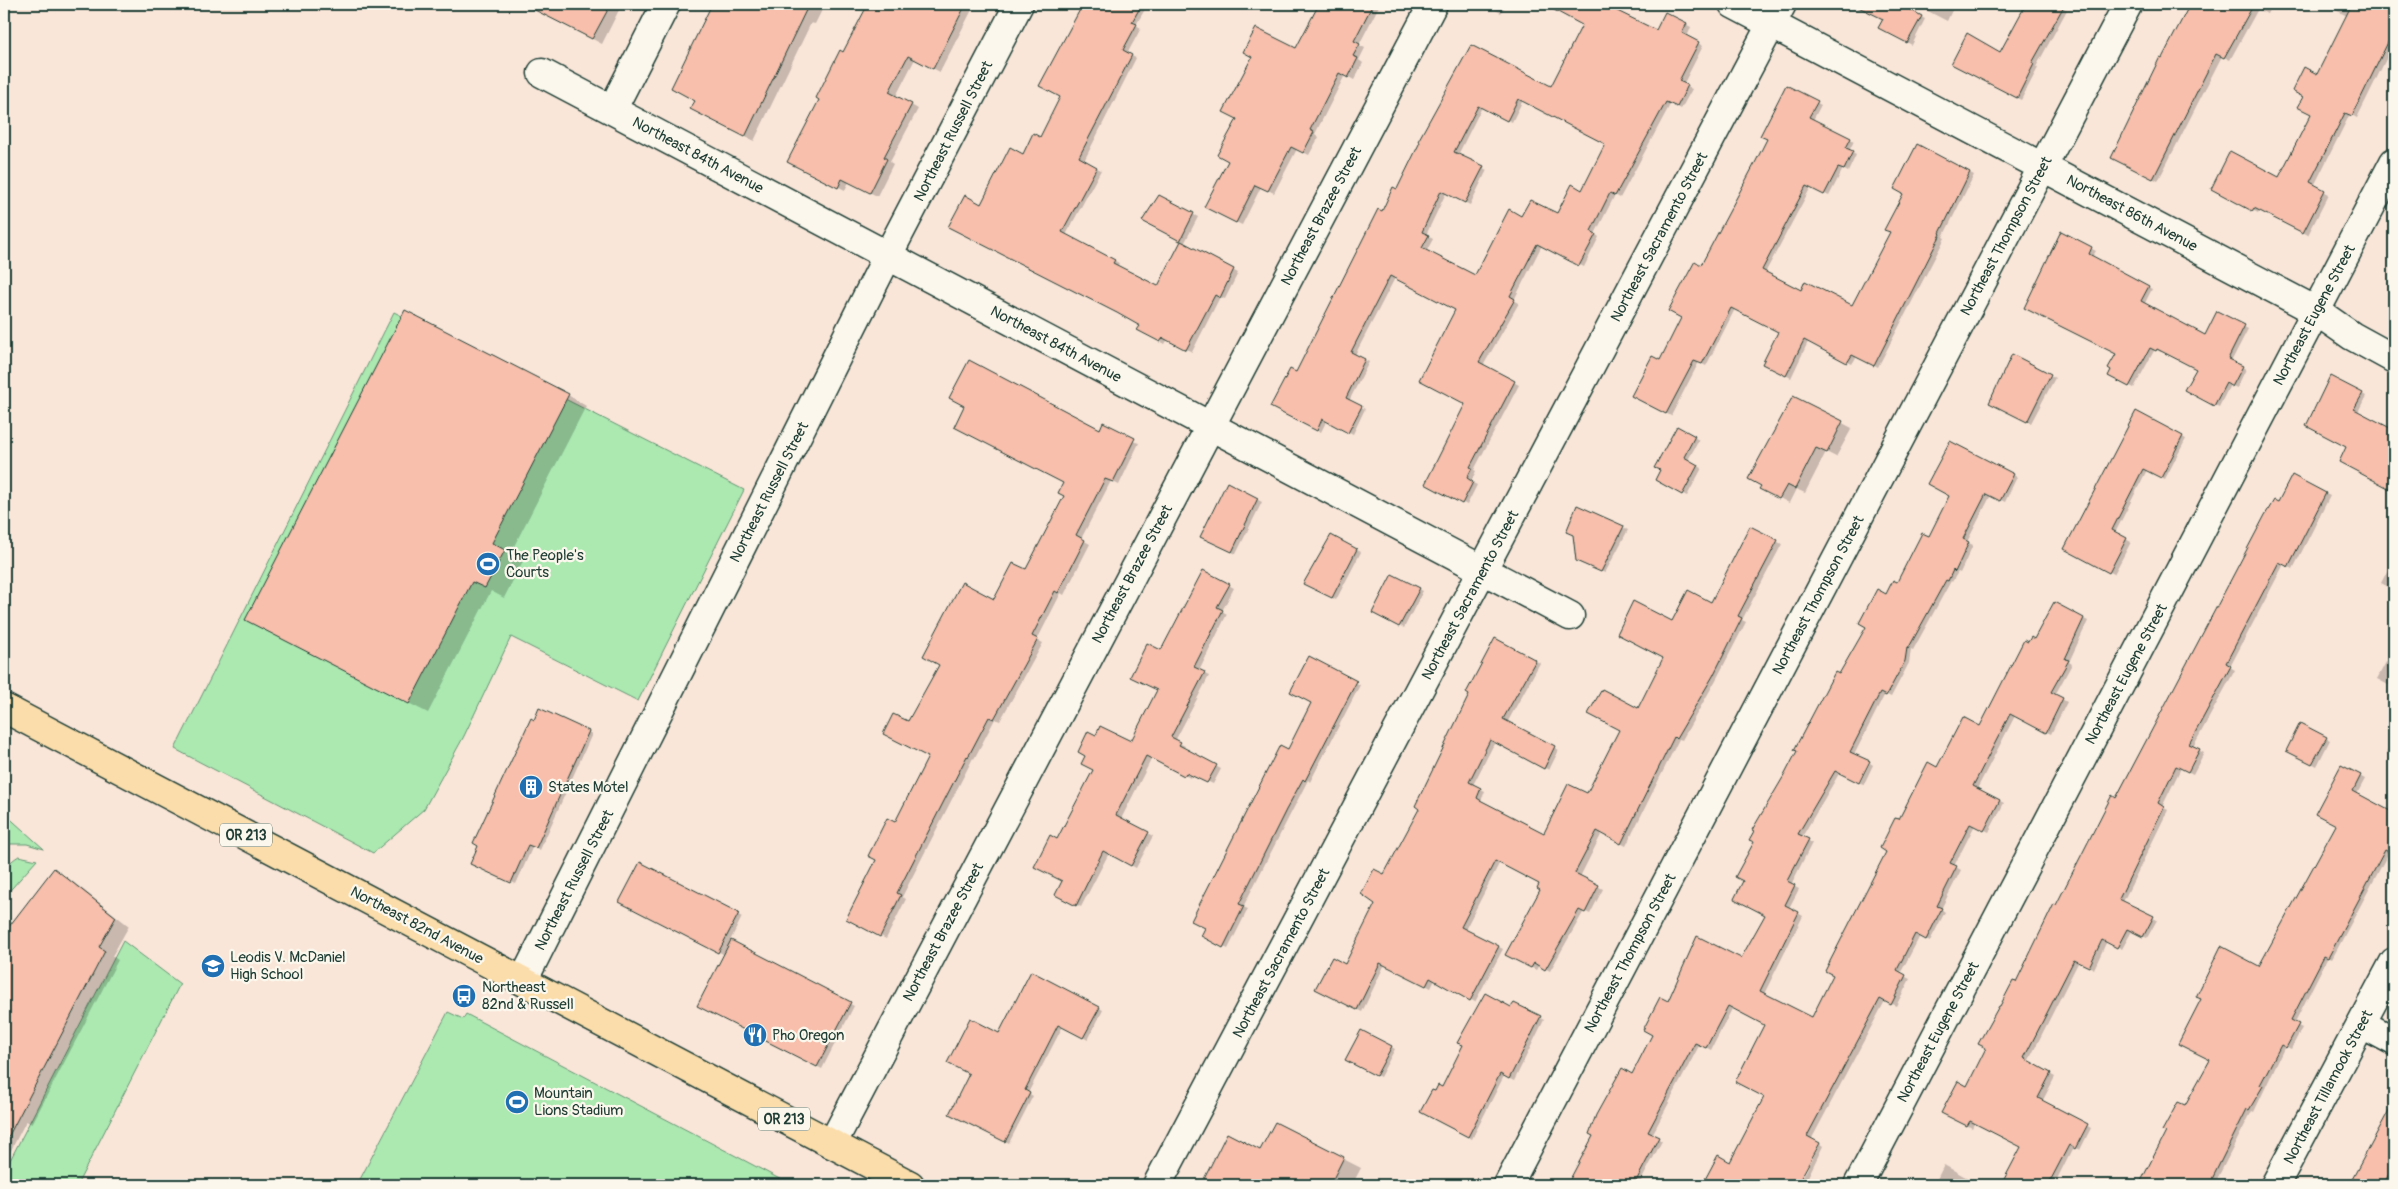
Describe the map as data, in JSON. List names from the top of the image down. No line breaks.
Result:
{"streets":{"main road":["OR 213","Northeast 82nd Avenue"],"street":["Northeast Russell Street","Northeast 84th Avenue","Northeast 86th Avenue","Northeast Brazee Street","Northeast Thompson Street","Northeast Sacramento Street","Northeast Eugene Street","Northeast Tillamook Street"]},"crossings":[["Northeast Russell Street","Northeast 84th Avenue"],["Northeast Russell Street","Northeast 82nd Avenue"],["Northeast 84th Avenue","Northeast Brazee Street"],["Northeast 84th Avenue","Northeast Sacramento Street"],["Northeast 86th Avenue","Northeast Thompson Street"],["Northeast 86th Avenue","Northeast Sacramento Street"],["Northeast 86th Avenue","Northeast Eugene Street"],["Northeast Brazee Street","Northeast 82nd Avenue"]],"places":{"sports":["The People's Courts","Mountain Lions Stadium"],"building":["States Motel"],"school or university":["Leodis V. McDaniel High School"],"bus stop":["Northeast 82nd & Russell"],"restaurant":["Pho Oregon"]}}
